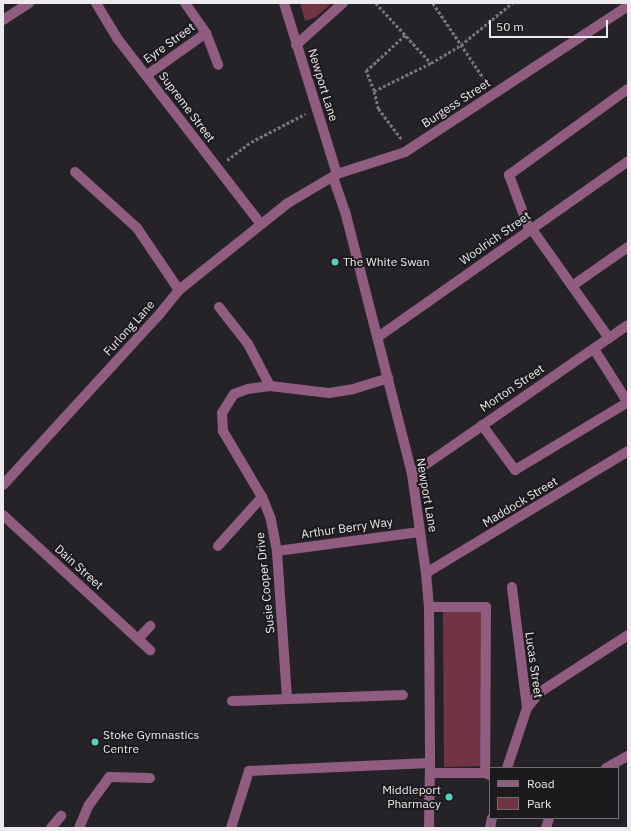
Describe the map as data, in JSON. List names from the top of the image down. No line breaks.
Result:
{"streets":{"street":["Eyre Street","Newport Lane","Burgess Street","Supreme Street","Woolrich Street","Furlong Lane","Morton Street","Maddock Street","Arthur Berry Way","Dain Street","Susie Cooper Drive","Lucas Street"]},"crossings":[["Eyre Street","Supreme Street"],["Newport Lane","Burgess Street"],["Newport Lane","Woolrich Street"],["Newport Lane","Morton Street"],["Newport Lane","Maddock Street"],["Newport Lane","Arthur Berry Way"],["Newport Lane","Susie Cooper Drive"],["Burgess Street","Furlong Lane"],["Supreme Street","Furlong Lane"],["Arthur Berry Way","Susie Cooper Drive"]],"places":["The White Swan","Stoke Gymnastics Centre","Middleport Pharmacy"],"legend":["Road","Park"],"scale_bar":"50 m"}
